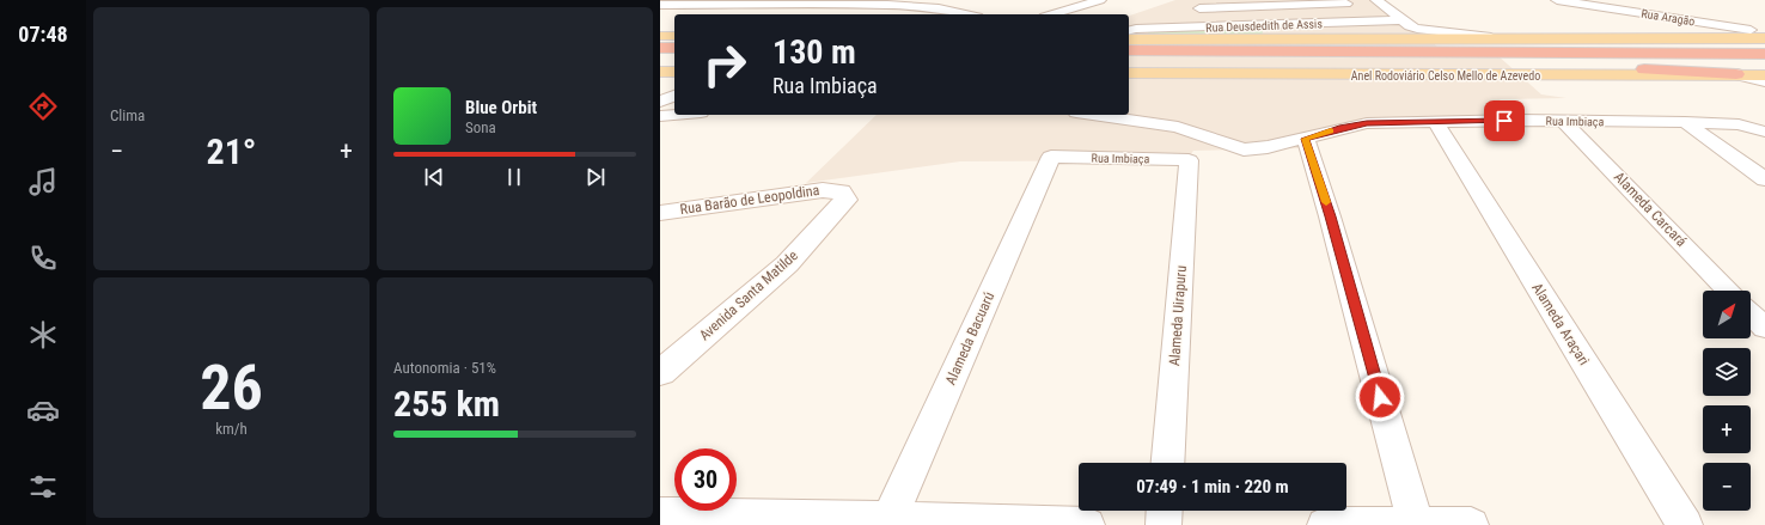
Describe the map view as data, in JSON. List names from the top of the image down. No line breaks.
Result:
{"streets":{"highway":["Anel Rodoviário Celso Mello de Azevedo"],"street":["Rua Aragão","Rua Deusdedith de Assis","Rua Imbiaça","Rua Barão de Leopoldina","Alameda Carcará","Avenida Santa Matilde","Alameda Uirapuru","Alameda Araçari","Alameda Bacuarú"]},"crossings":[["Rua Imbiaça","Alameda Carcará"],["Rua Imbiaça","Alameda Uirapuru"],["Rua Imbiaça","Alameda Araçari"],["Rua Imbiaça","Alameda Bacuarú"],["Rua Barão de Leopoldina","Avenida Santa Matilde"]],"north":"top right","page":{"tabs":"07:48","tile":["Clima",["26","km/h"],["Autonomia · 51%","255 km"]],"turn":["130 m","Rua Imbiaça"],"song":["Blue Orbit","Sona"],"heat":["−","21°","+"],"map_buttons":["+","−"],"limit":"30","trip":"07:49 · 1 min · 220 m"}}
